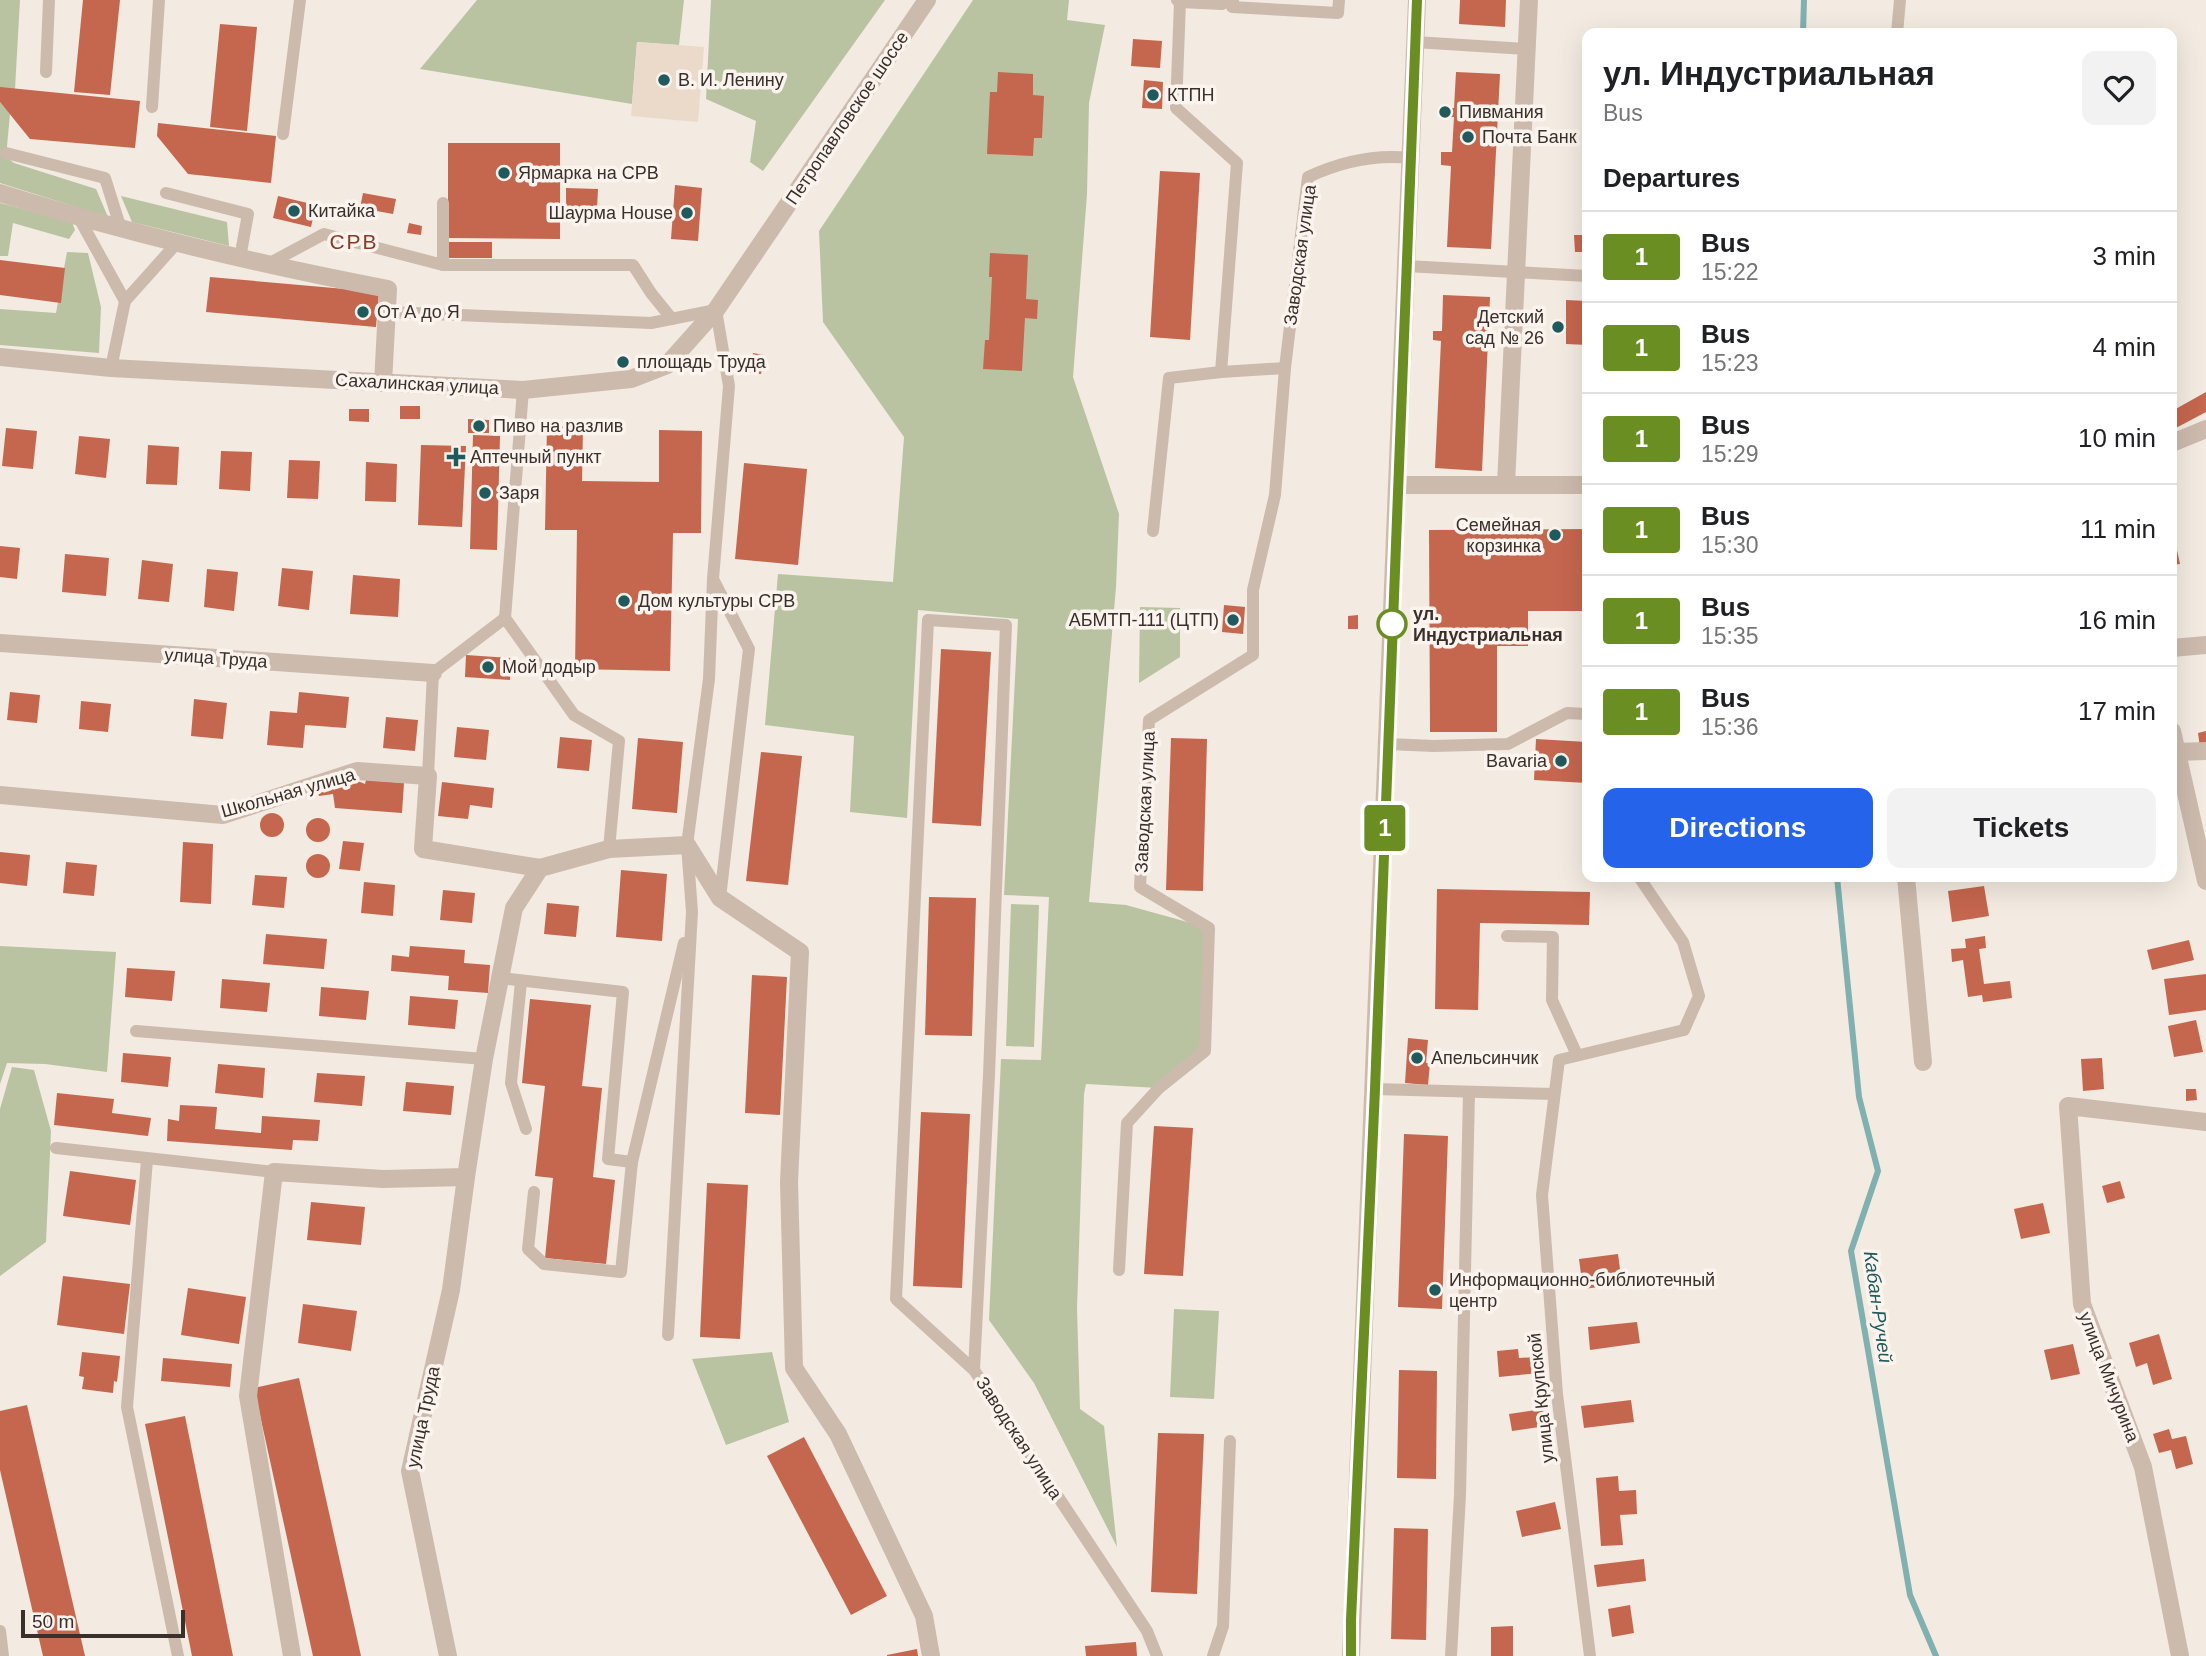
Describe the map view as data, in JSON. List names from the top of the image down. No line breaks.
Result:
{"streets":{"street":["Петропавловское шоссе","Сахалинская улица","улица Труда","Школьная улица","улица Мичурина"],"lane":["Заводская улица","улица Крупской"]},"crossings":[["Петропавловское шоссе","Сахалинская улица"]],"districts":["СРВ"],"water":["Кабан-Ручей"],"places":{"other":["В. И. Ленину","КТПН","Пивмания","Почта Банк","Ярмарка на СРВ","Китайка","Шаурма House","От А до Я","Детский сад № 26","площадь Труда","Пиво на разлив","Заря","Семейная корзинка","Дом культуры СРВ","АБМТП-111 (ЦТП)","ул. Индустриальная","Мой додыр","Bavaria","Апельсинчик","Информационно-библиотечный центр"],"health":["Аптечный пункт"]},"lines":["bus line 1"],"scale_bar":"50 m","page":{"on_map":"1","heading":[["ул. Индустриальная","Bus"],"Departures"],"list":[{"mark":"1","name":"Bus","note":"15:22","value":"3 min"},{"mark":"1","name":"Bus","note":"15:23","value":"4 min"},{"mark":"1","name":"Bus","note":"15:29","value":"10 min"},{"mark":"1","name":"Bus","note":"15:30","value":"11 min"},{"mark":"1","name":"Bus","note":"15:35","value":"16 min"},{"mark":"1","name":"Bus","note":"15:36","value":"17 min"}],"buttons":["Directions","Tickets"],"scale":"50 m"}}
